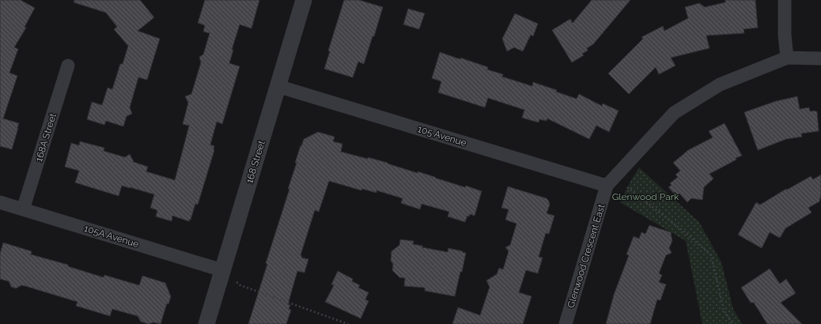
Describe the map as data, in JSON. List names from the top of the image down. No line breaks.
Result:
{"streets":{"street":["105 Avenue","168A Street","168 Street","105A Avenue","Glenwood Crescent East"]},"crossings":[["105 Avenue","168 Street"],["105 Avenue","Glenwood Crescent East"],["168A Street","105A Avenue"],["168 Street","105A Avenue"]],"parks":["Glenwood Park"]}
